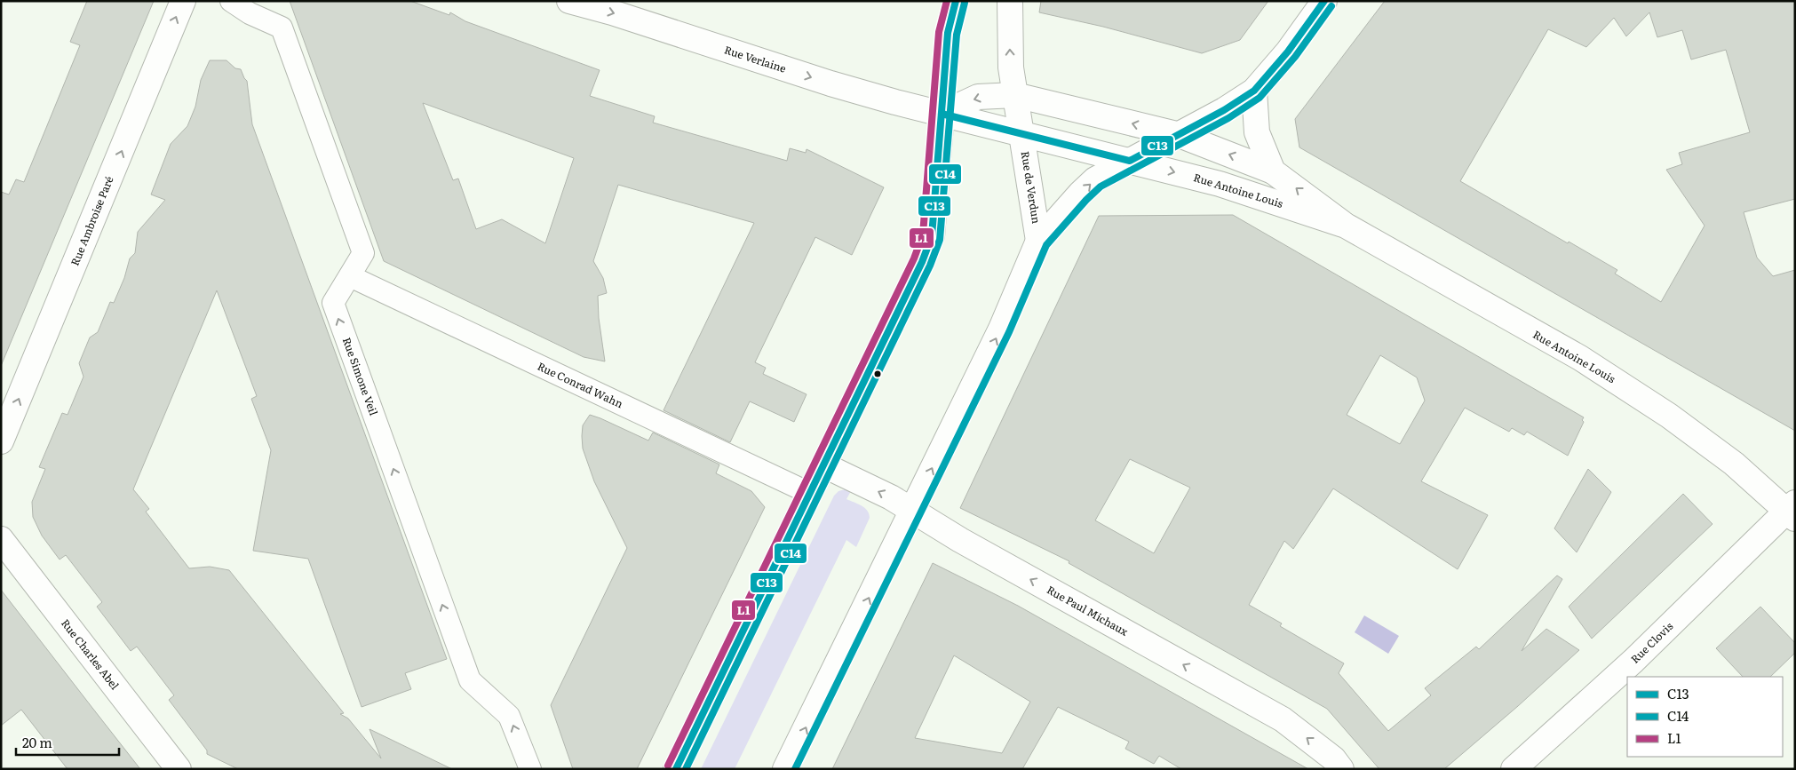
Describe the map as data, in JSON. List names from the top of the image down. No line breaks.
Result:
{"streets":{"main road":["Rue Verlaine","Rue de Verdun","Rue Antoine Louis","Rue Ambroise Paré","Rue Paul Michaux","Rue Clovis","Rue Charles Abel"],"street":["Rue Simone Veil","Rue Conrad Wahn"]},"crossings":[["Rue Verlaine","Rue de Verdun"],["Rue Verlaine","Rue Antoine Louis"],["Rue de Verdun","Rue Antoine Louis"],["Rue de Verdun","Rue Paul Michaux"],["Rue Antoine Louis","Rue Clovis"],["Rue Simone Veil","Rue Conrad Wahn"]],"one_way":["Rue Verlaine","Rue Ambroise Paré","Rue Simone Veil","Rue Paul Michaux"],"lines":["transit line C13","transit line L1","transit line C14"],"legend":["C13","C14","L1"],"scale_bar":"20 m"}
